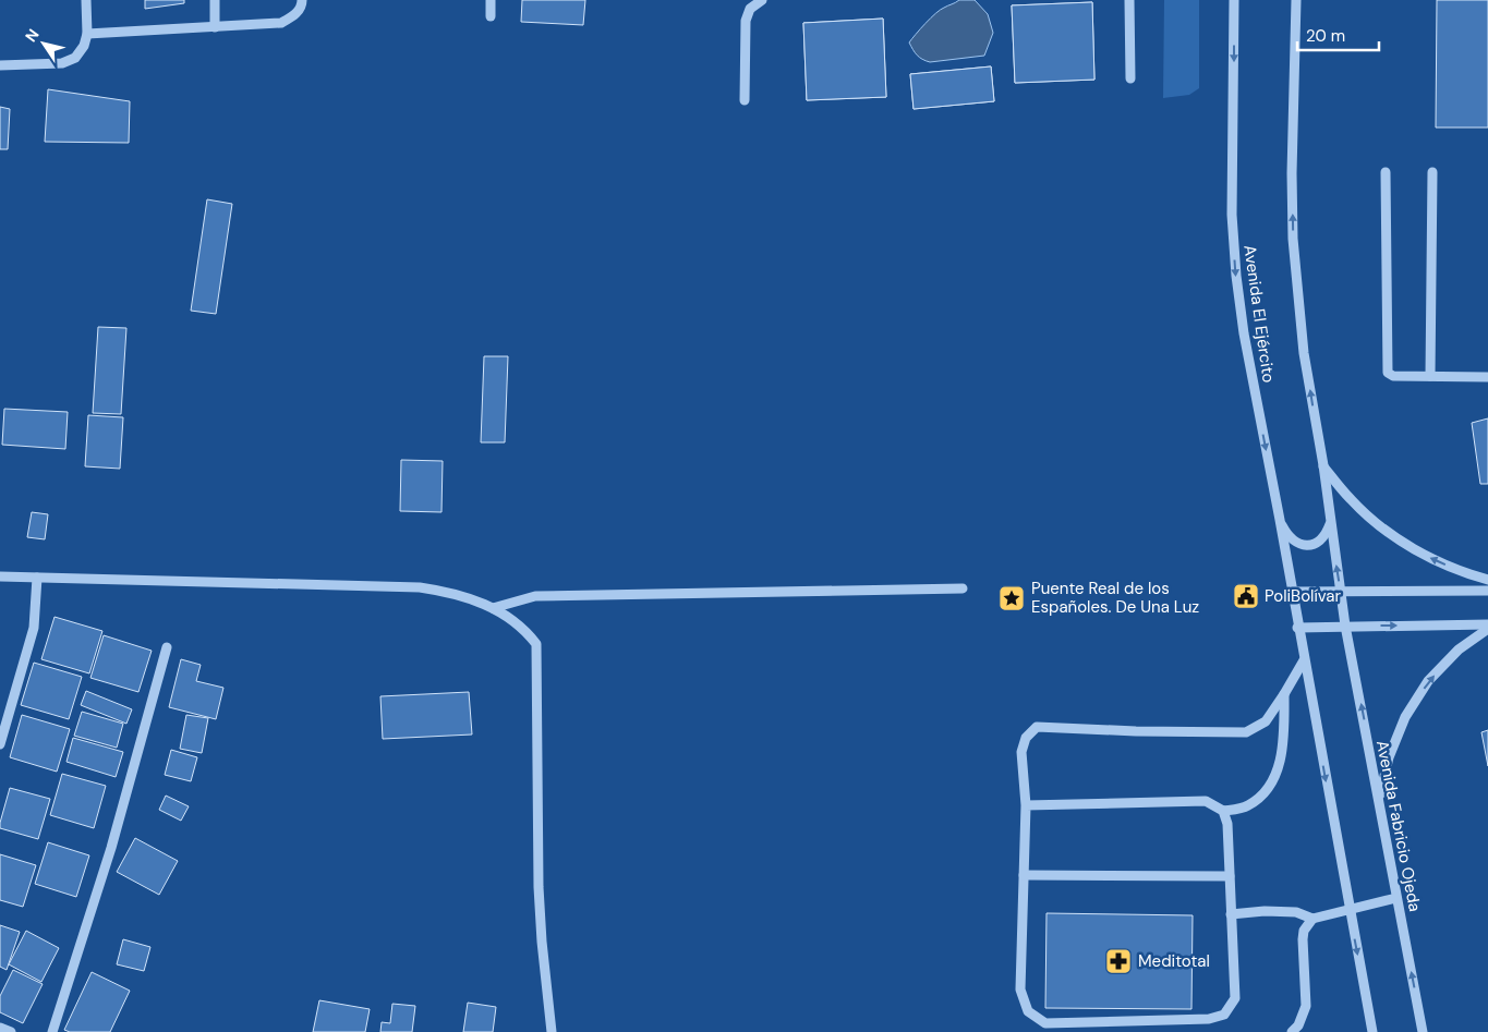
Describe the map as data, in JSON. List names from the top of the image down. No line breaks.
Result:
{"streets":{"street":["Avenida El Ejército","Avenida Fabricio Ojeda"]},"places":{"public building":["PoliBolívar"],"place":["Puente Real de los Españoles. De Una Luz"],"pharmacy":["Meditotal"]},"scale_bar":"20 m","north":"top left"}
